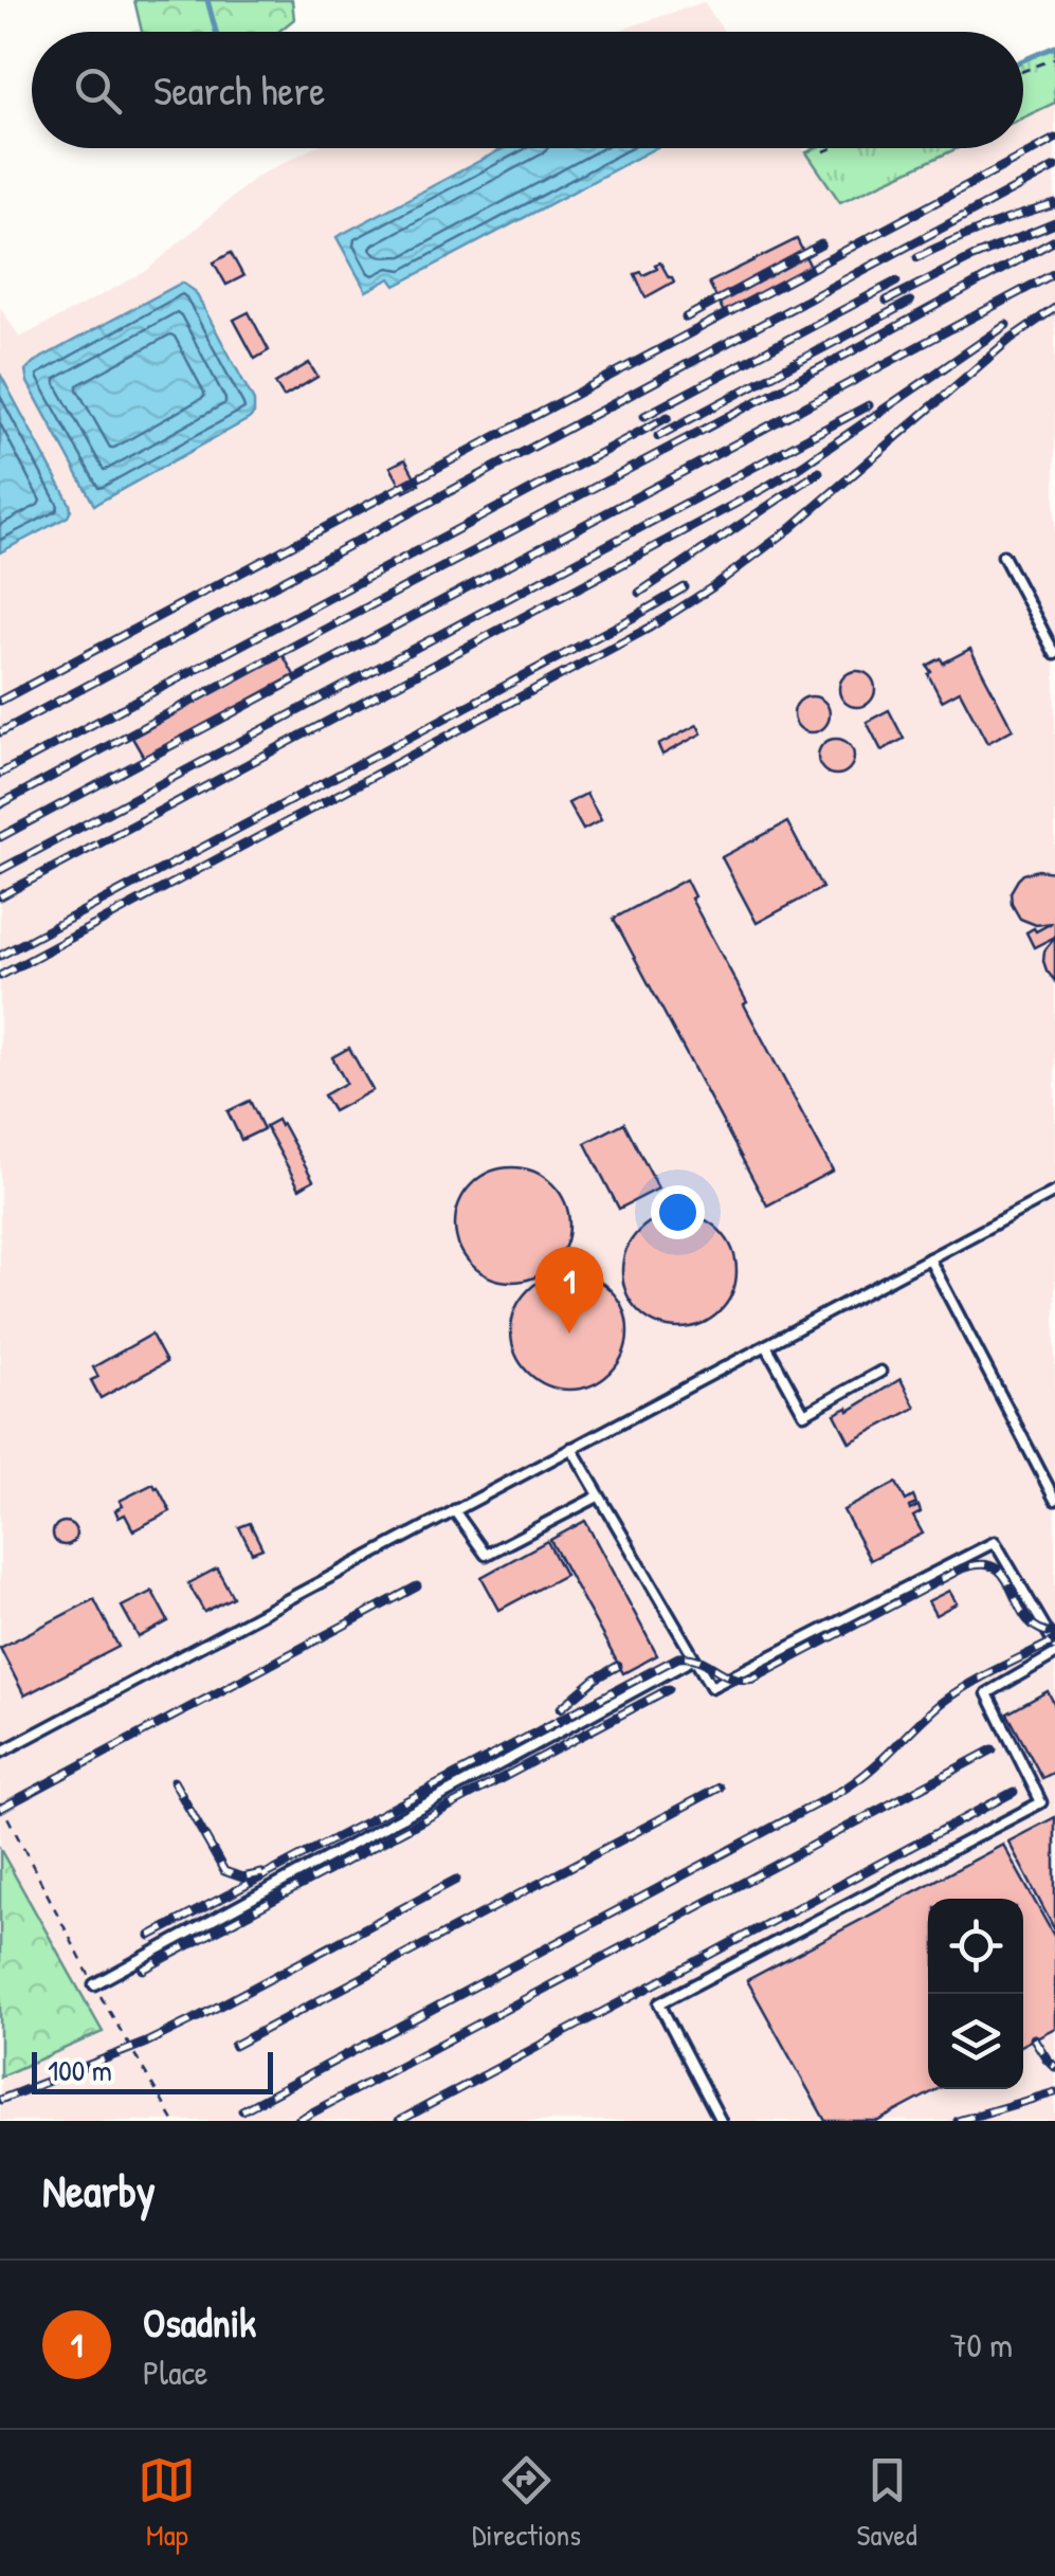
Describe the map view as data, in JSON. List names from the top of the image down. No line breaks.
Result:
{"scale_bar":"100 m","page":{"search":"Search here","pins":"1","scale":"100 m","heading":"Nearby","list":[{"mark":"1","name":"Osadnik","note":"Place","value":"70 m"}],"nav":["Map","Directions","Saved"]}}
